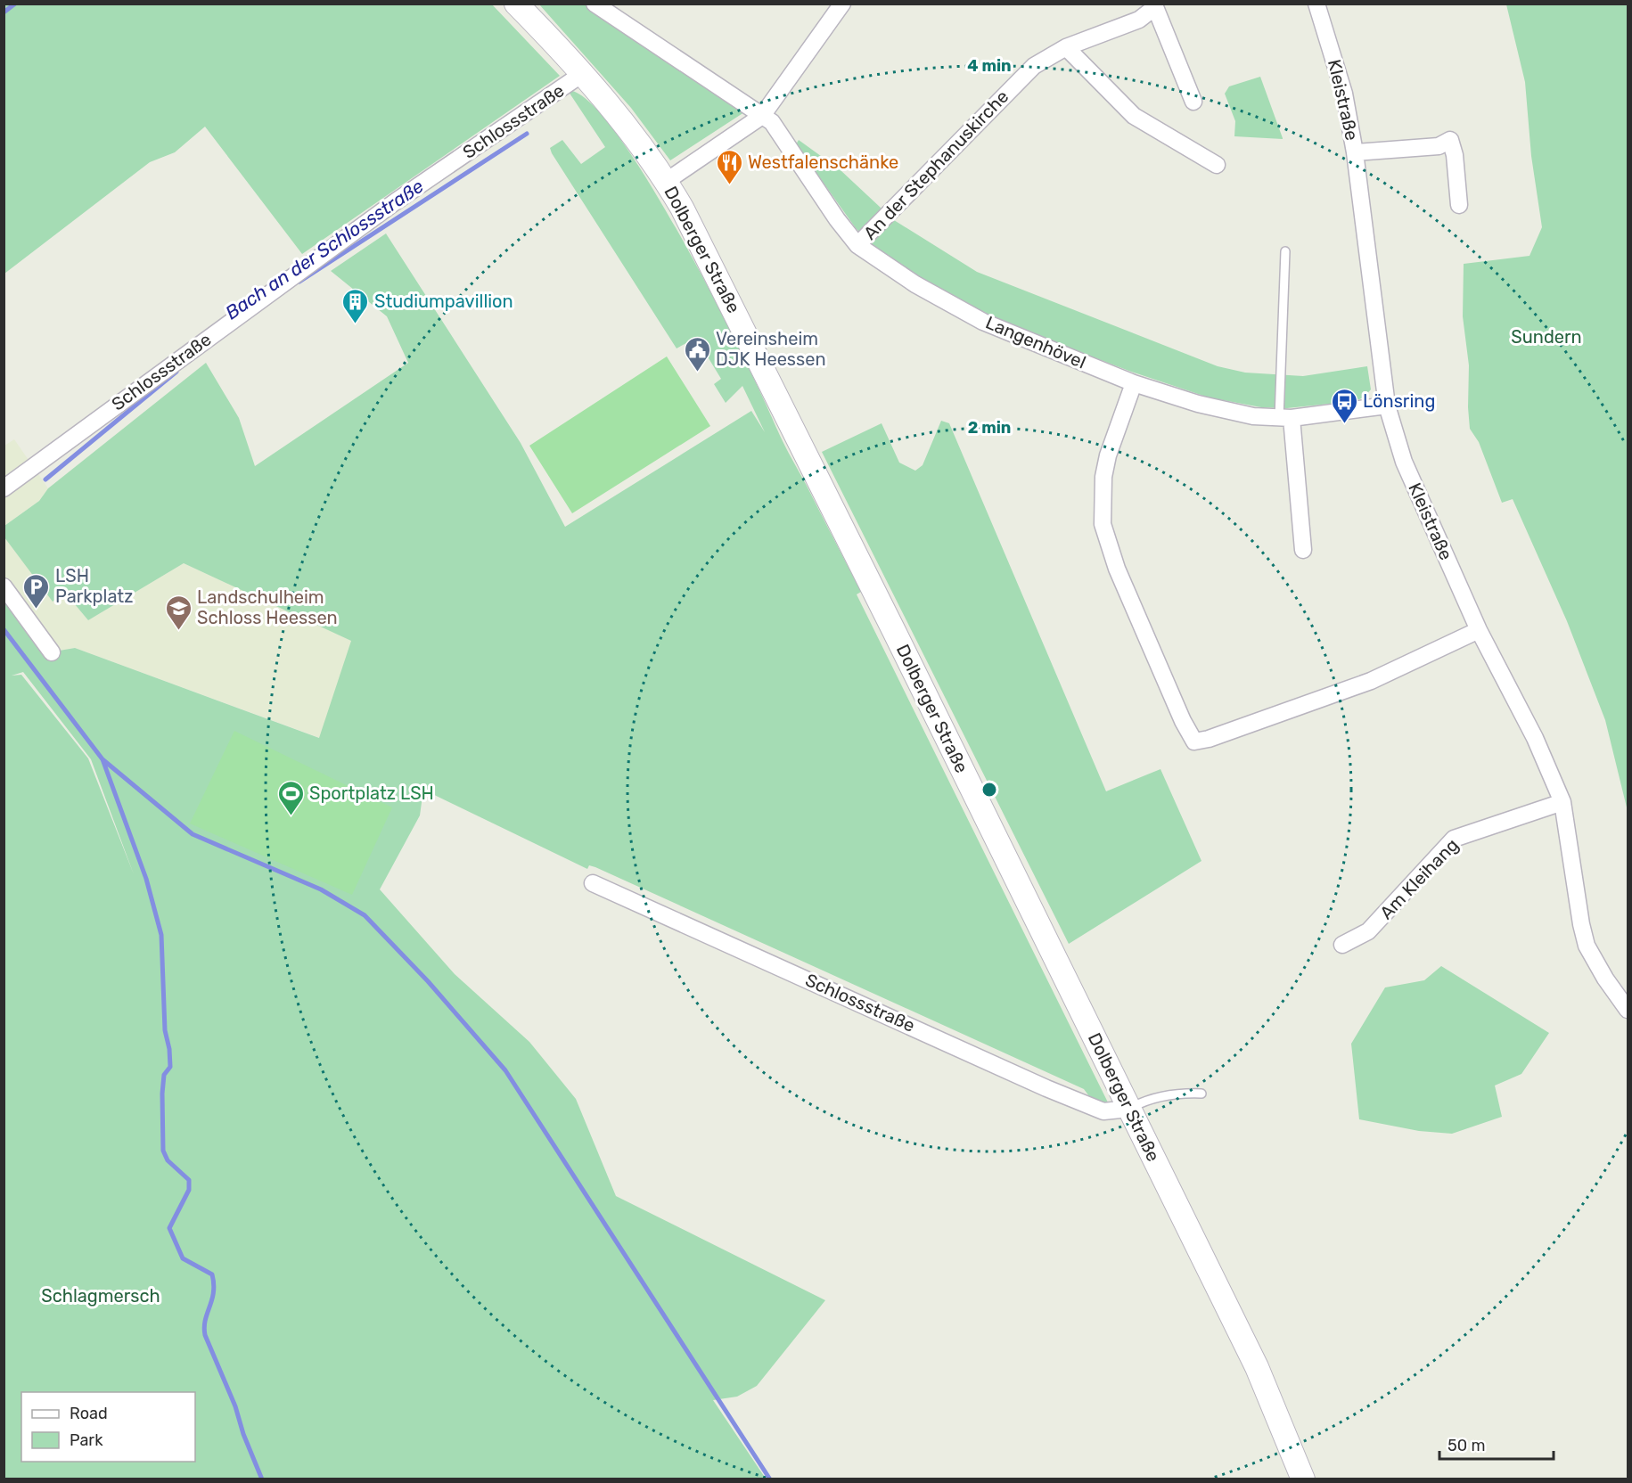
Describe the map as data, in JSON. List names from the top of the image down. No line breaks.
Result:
{"streets":{"main road":["Dolberger Straße"],"street":["Kleistraße","Schlossstraße","An der Stephanuskirche","Langenhövel","Am Kleihang"]},"crossings":[["Kleistraße","Langenhövel"],["Kleistraße","Am Kleihang"],["Schlossstraße","Dolberger Straße"],["An der Stephanuskirche","Langenhövel"]],"water":["Bach an der Schlossstraße"],"parks":["Sundern","Schlagmersch"],"places":{"restaurant":["Westfalenschänke"],"building":["Studiumpavillion"],"public building":["Vereinsheim DJK Heessen"],"bus stop":["Lönsring"],"parking":["LSH Parkplatz"],"school or university":["Landschulheim Schloss Heessen"],"sports":["Sportplatz LSH"]},"legend":["Road","Park"],"scale_bar":"50 m","rings":["4 min","2 min"]}
